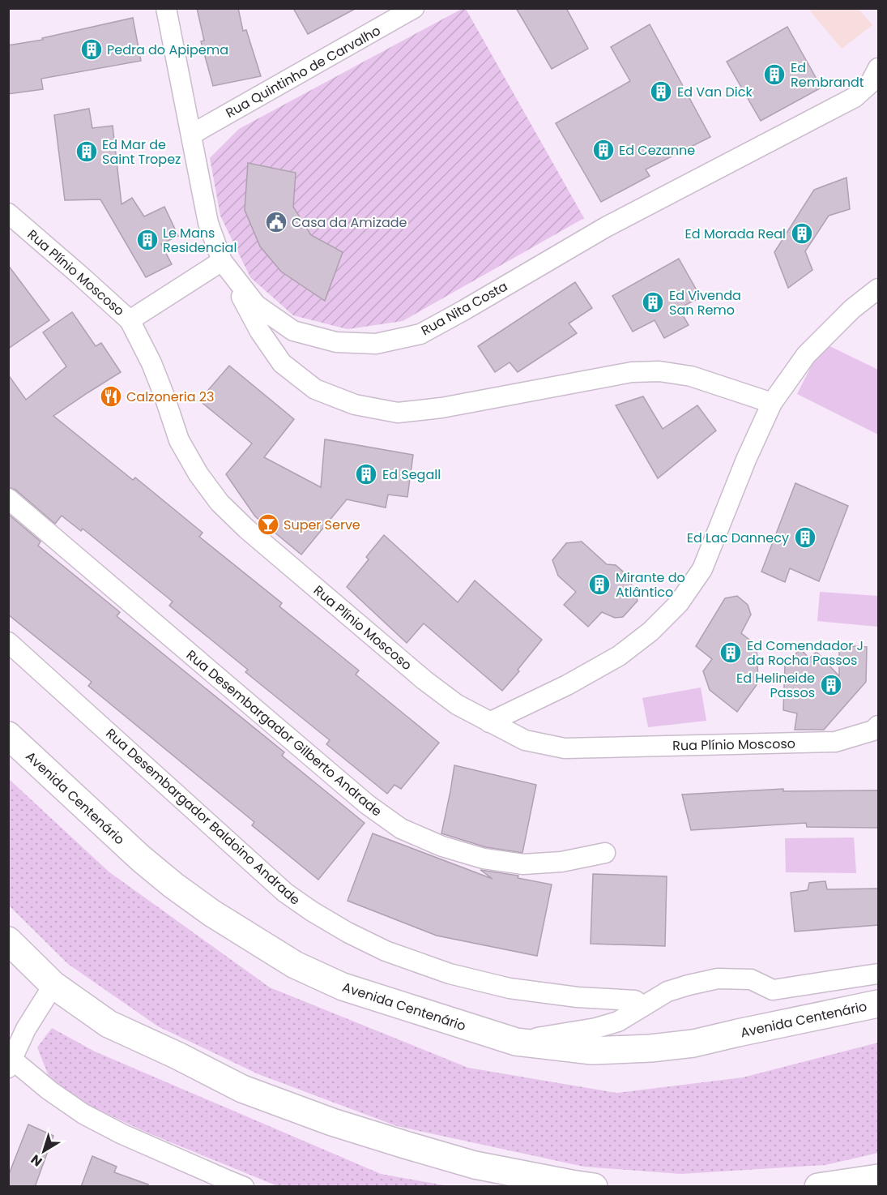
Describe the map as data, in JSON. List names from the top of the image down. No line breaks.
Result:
{"streets":{"main road":["Avenida Centenário"],"street":["Rua Quintinho de Carvalho","Rua Plínio Moscoso","Rua Nita Costa","Rua Desembargador Gilberto Andrade","Rua Desembargador Baldoino Andrade"]},"crossings":[["Rua Quintinho de Carvalho","Rua Nita Costa"]],"places":{"building":["Pedra do Apipema","Ed Rembrandt","Ed Van Dick","Ed Cezanne","Ed Mar de Saint Tropez","Ed Morada Real","Le Mans Residencial","Ed Vivenda San Remo","Ed Segall","Ed Lac Dannecy","Mirante do Atlântico","Ed Comendador J da Rocha Passos","Ed Helineide Passos"],"public building":["Casa da Amizade"],"restaurant":["Calzoneria 23"],"bar":["Super Serve"]},"north":"bottom left"}
